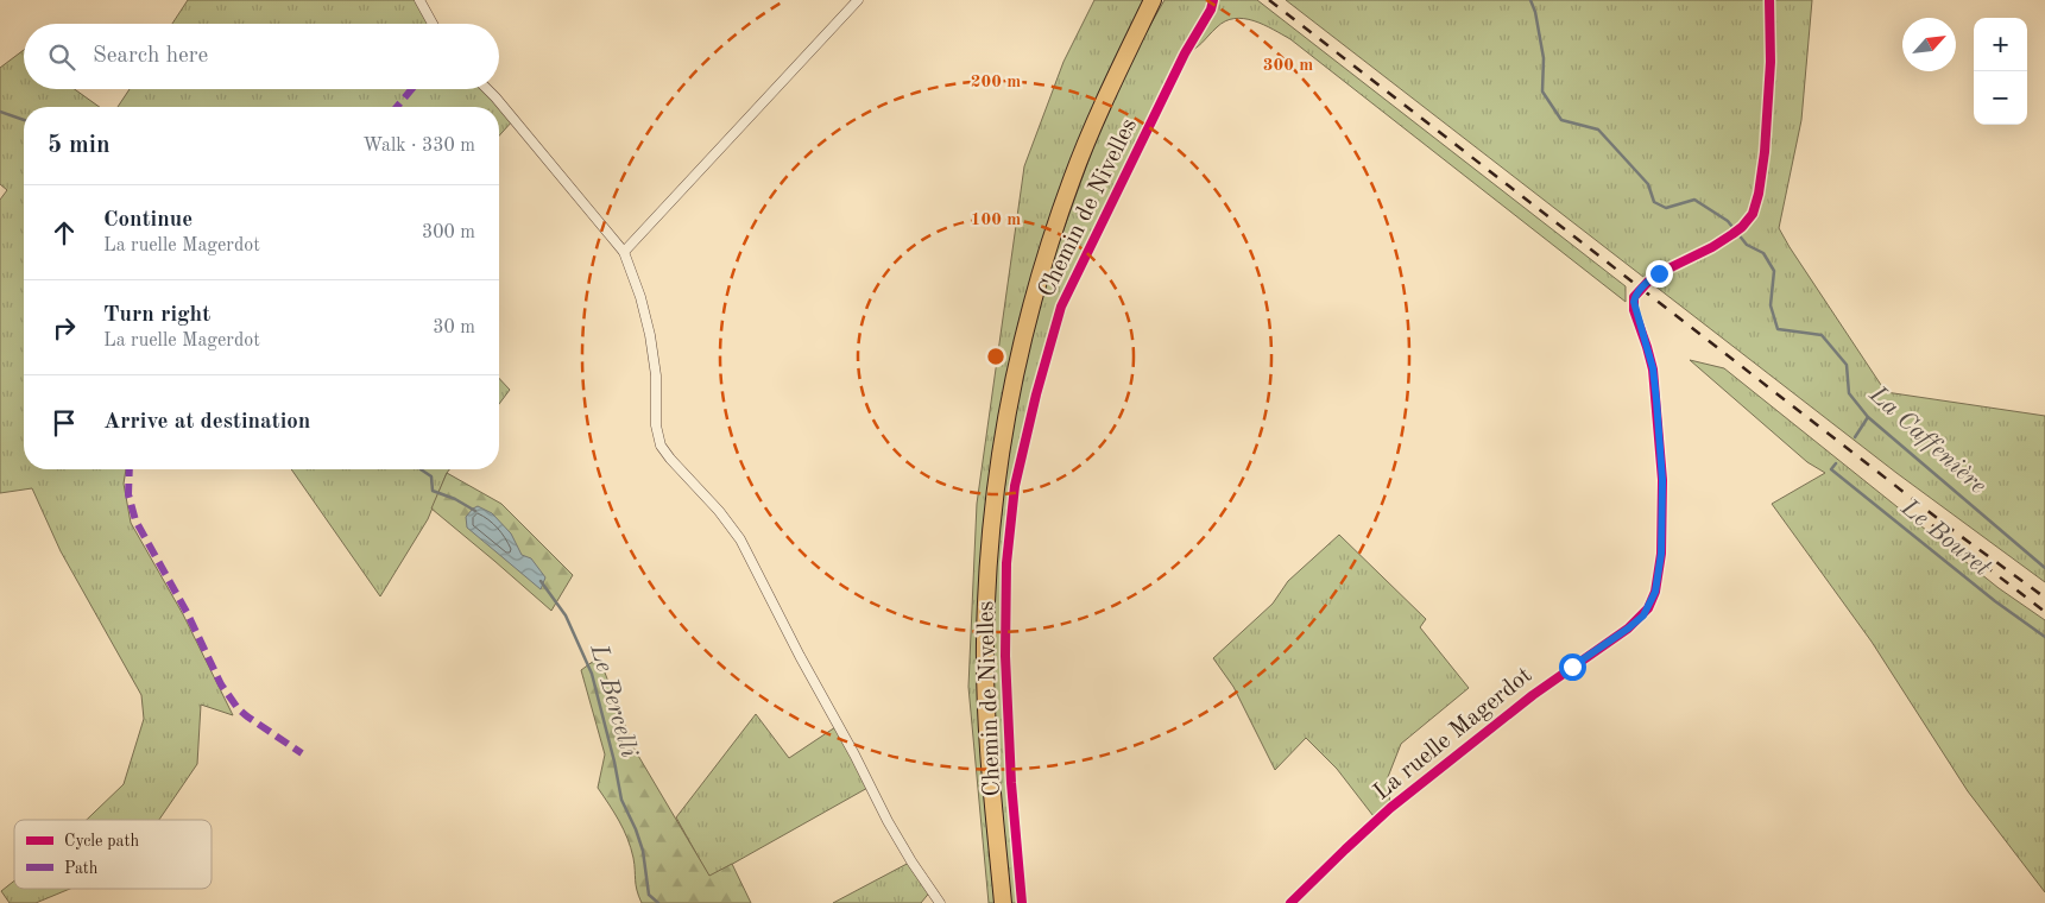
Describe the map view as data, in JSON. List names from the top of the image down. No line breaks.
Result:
{"streets":{"street":["Chemin de Nivelles","La ruelle Magerdot"]},"water":["La Caffenière","Le Bouret","Le Bercelli"],"legend":["Cycle path","Path"],"north":"top right","page":{"map_buttons":["+","−"],"search":"Search here","heading":["5 min","Walk · 330 m"],"list":[["Continue","La ruelle Magerdot","300 m"],["Turn right","La ruelle Magerdot","30 m"],"Arrive at destination"]},"rings":["300 m","200 m","100 m"]}
